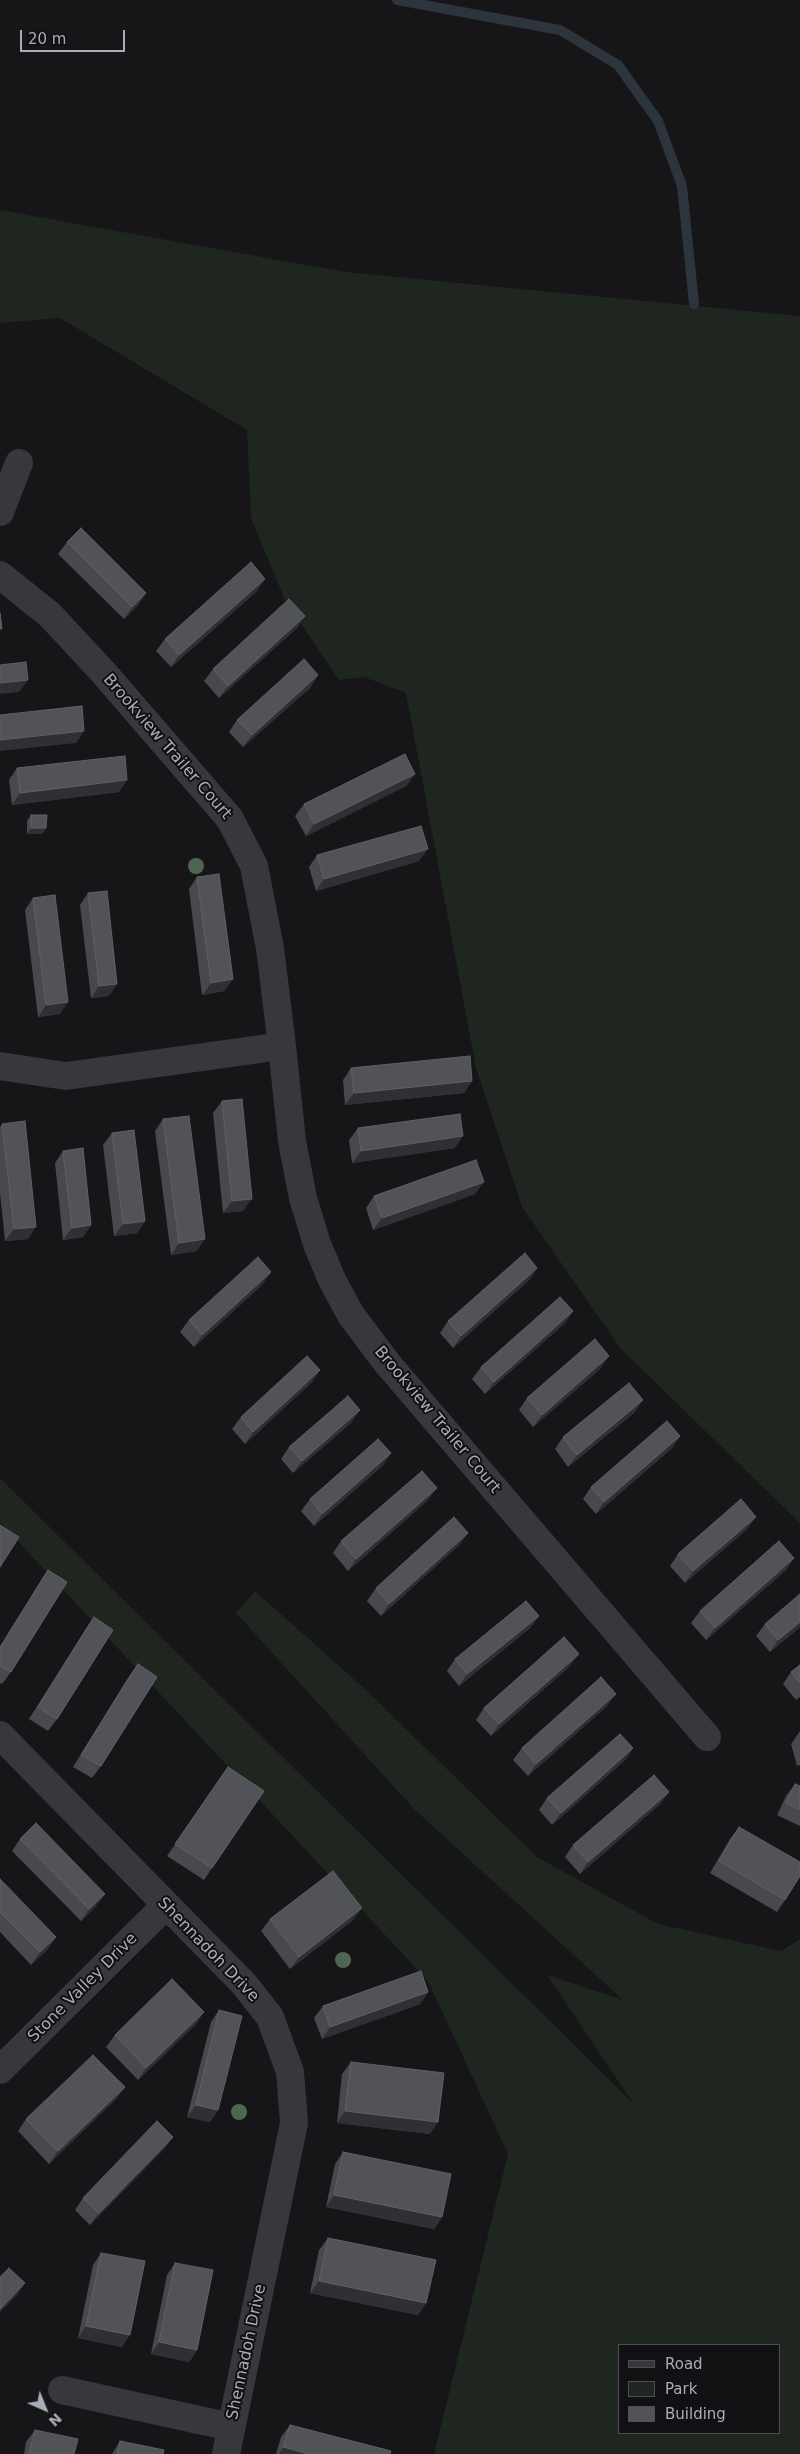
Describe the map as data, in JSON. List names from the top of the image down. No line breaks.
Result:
{"streets":{"street":["Brookview Trailer Court","Shennadoh Drive","Stone Valley Drive"]},"crossings":[["Shennadoh Drive","Stone Valley Drive"]],"legend":["Road","Park","Building"],"scale_bar":"20 m","north":"bottom right"}
